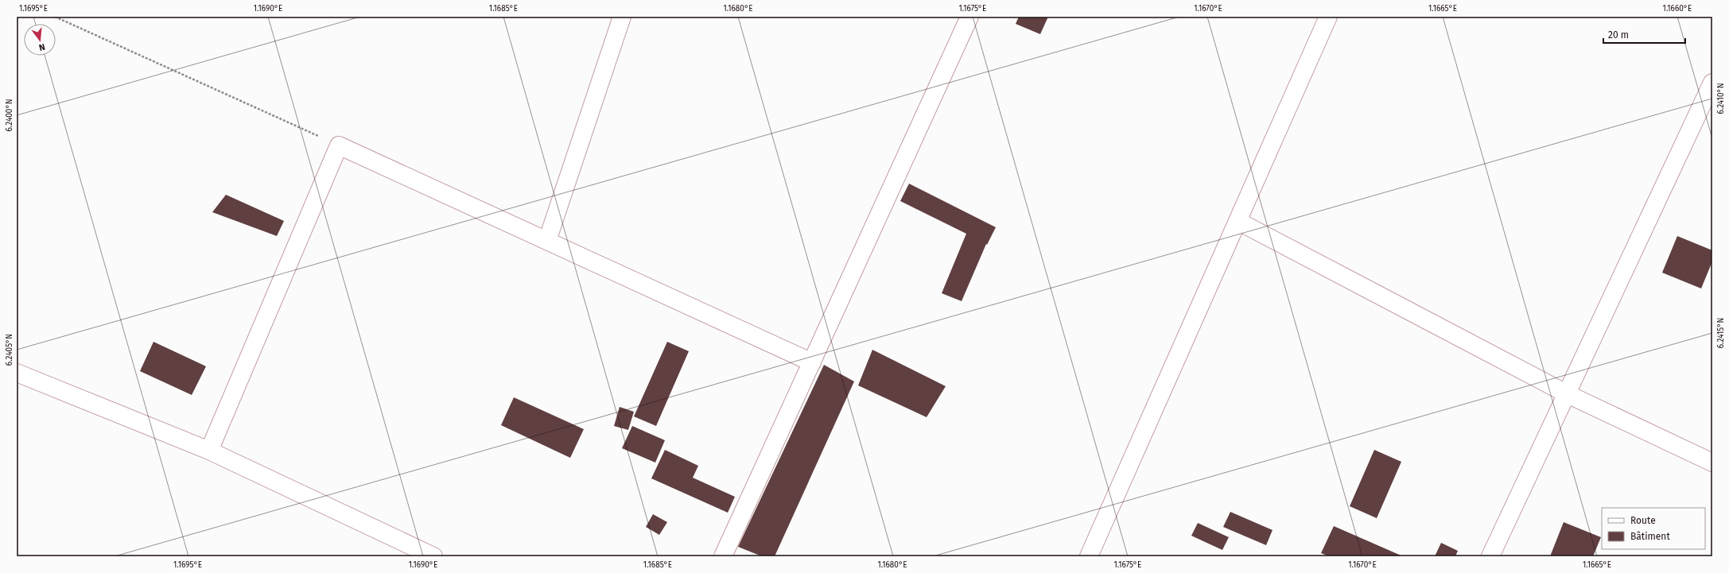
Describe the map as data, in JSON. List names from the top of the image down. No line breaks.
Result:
{"legend":["Route","Bâtiment"],"scale_bar":"20 m","north":"bottom","coordinates":["1.1695°E","1.1690°E","1.1685°E","1.1680°E","1.1675°E","1.1670°E","1.1665°E","1.1660°E","6.2410°N","6.2400°N","6.2415°N","6.2405°N"]}
